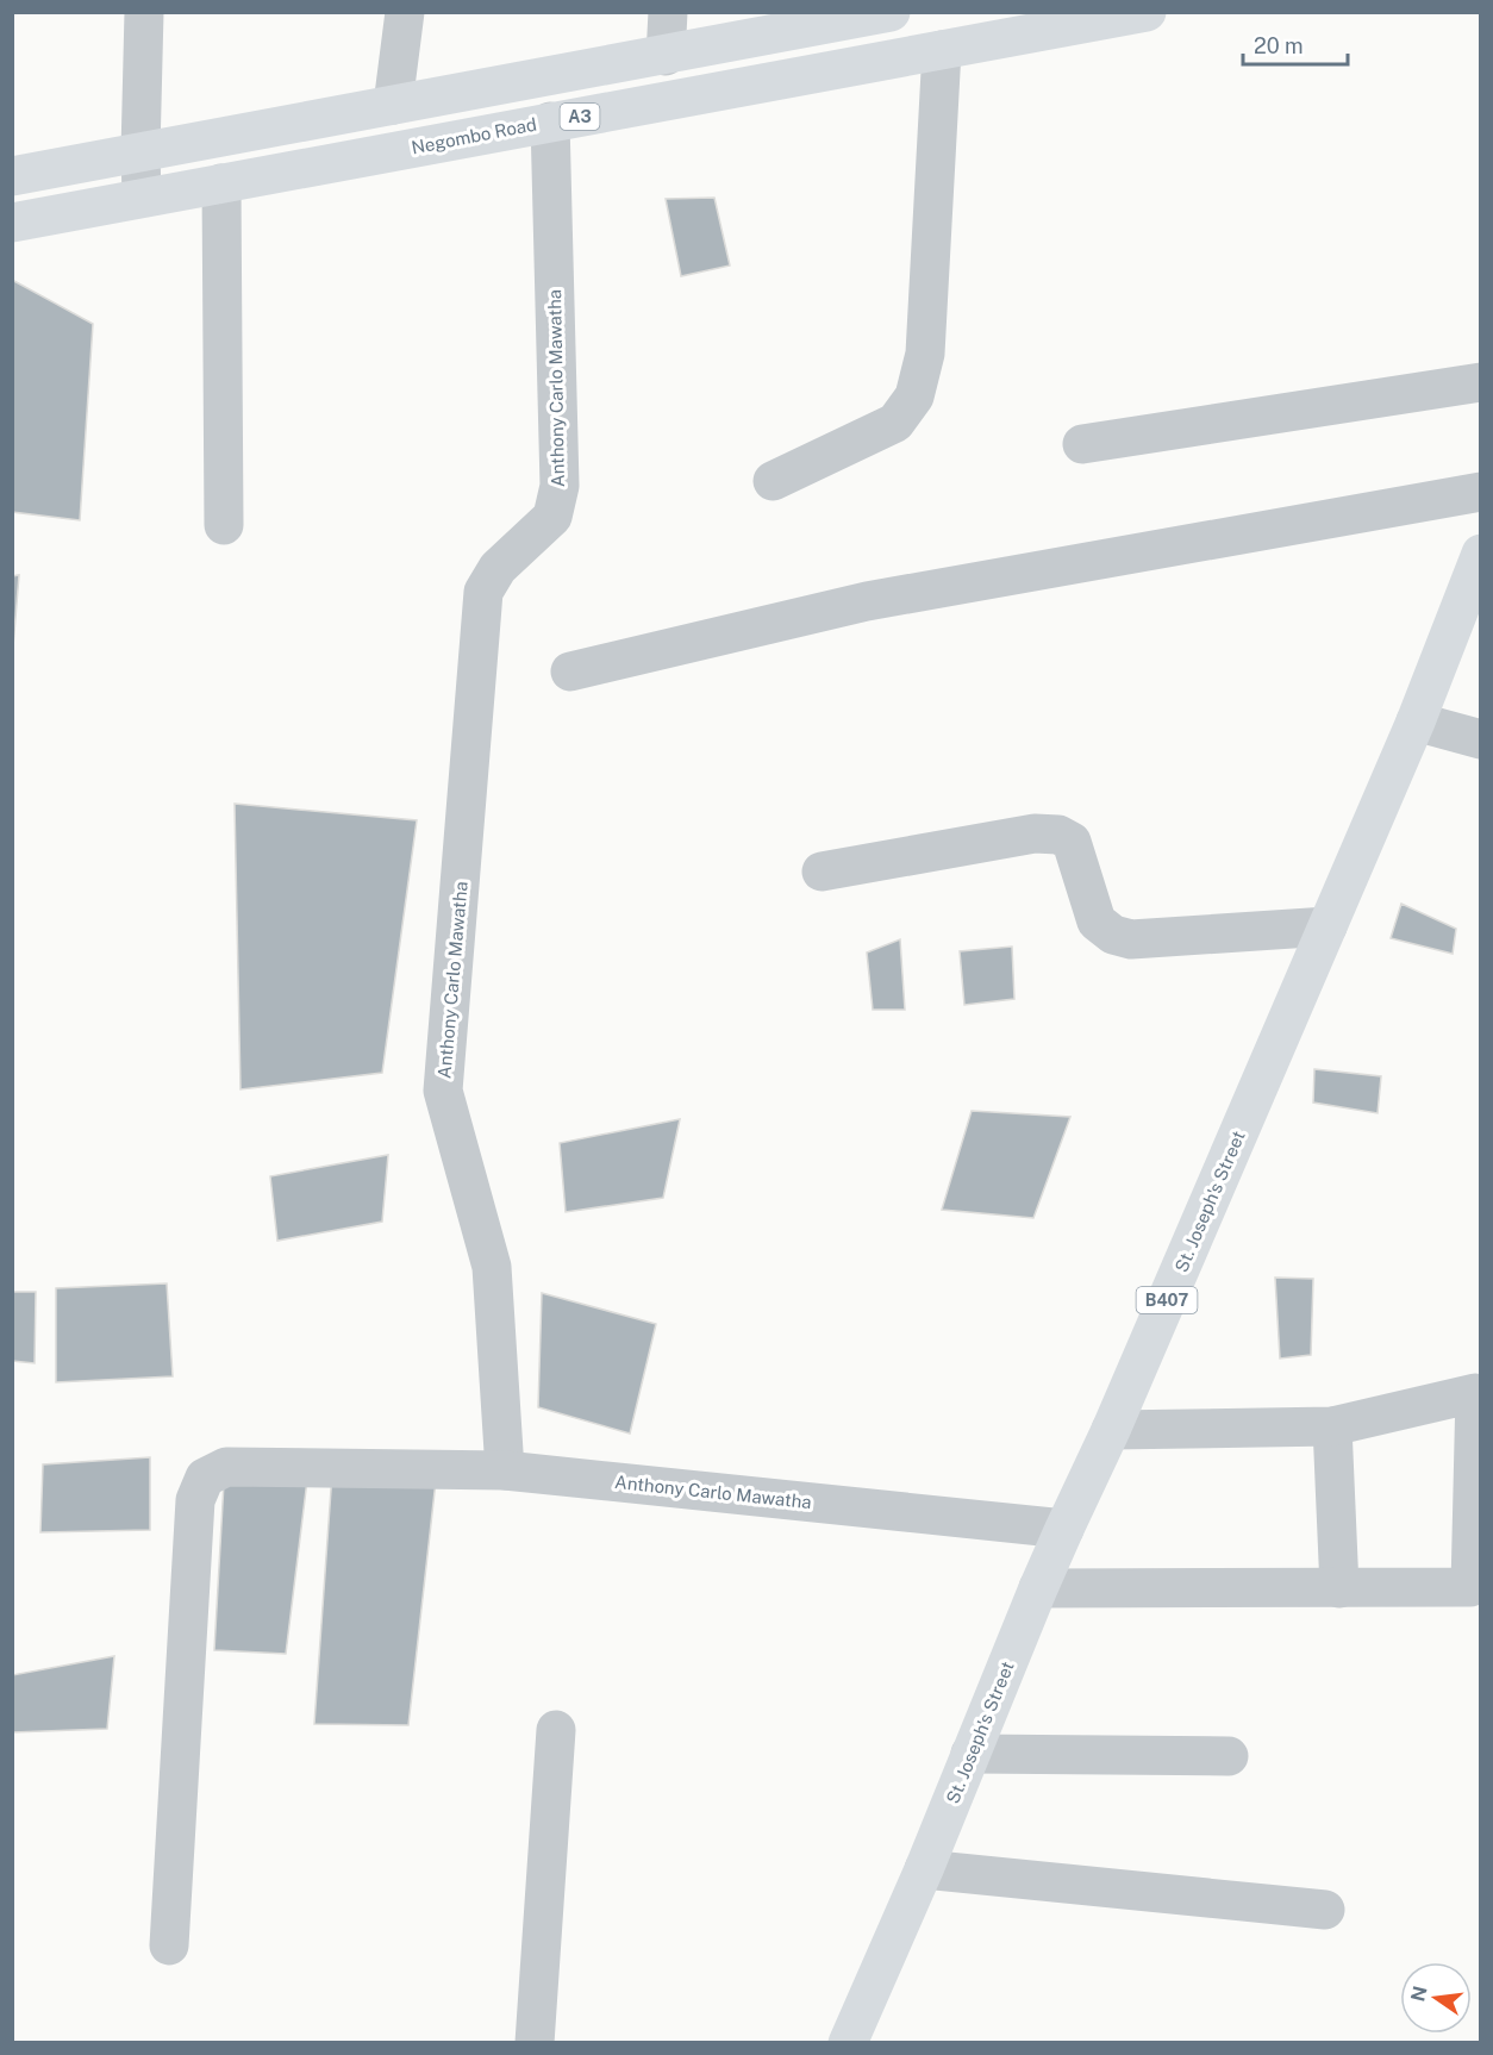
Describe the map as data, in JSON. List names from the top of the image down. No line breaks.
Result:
{"streets":{"main road":["A3","Negombo Road","St. Joseph's Street","B407"],"street":["Anthony Carlo Mawatha"]},"crossings":[["Negombo Road","Anthony Carlo Mawatha"],["Anthony Carlo Mawatha","St. Joseph's Street"]],"scale_bar":"20 m","north":"left"}
